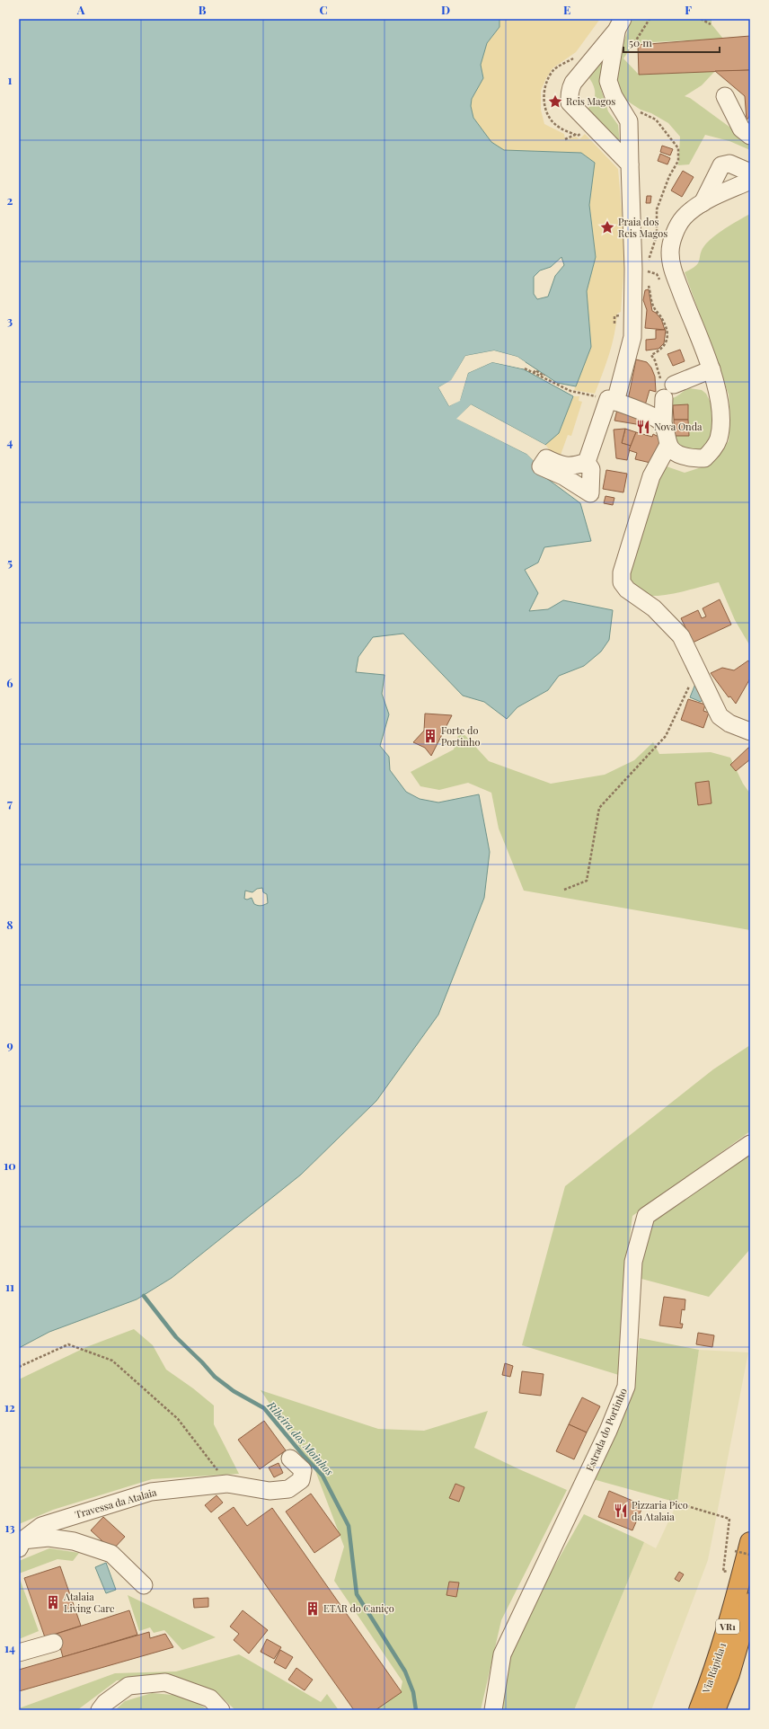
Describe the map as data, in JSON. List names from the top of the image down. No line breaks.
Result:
{"streets":{"highway":["VR1","Via Rápida 1"],"street":["Estrada do Portinho","Travessa da Atalaia"]},"water":["Ribeira dos Moinhos"],"places":{"place":["Reis Magos","Praia dos Reis Magos"],"restaurant":["Nova Onda","Pizzaria Pico da Atalaia"],"building":["Forte do Portinho","Atalaia Living Care","ETAR do Caniço"]},"scale_bar":"50 m","grid":{"columns":["A","B","C","D","E","F"],"rows":["1","2","3","4","5","6","7","8","9","10","11","12","13","14"]}}
